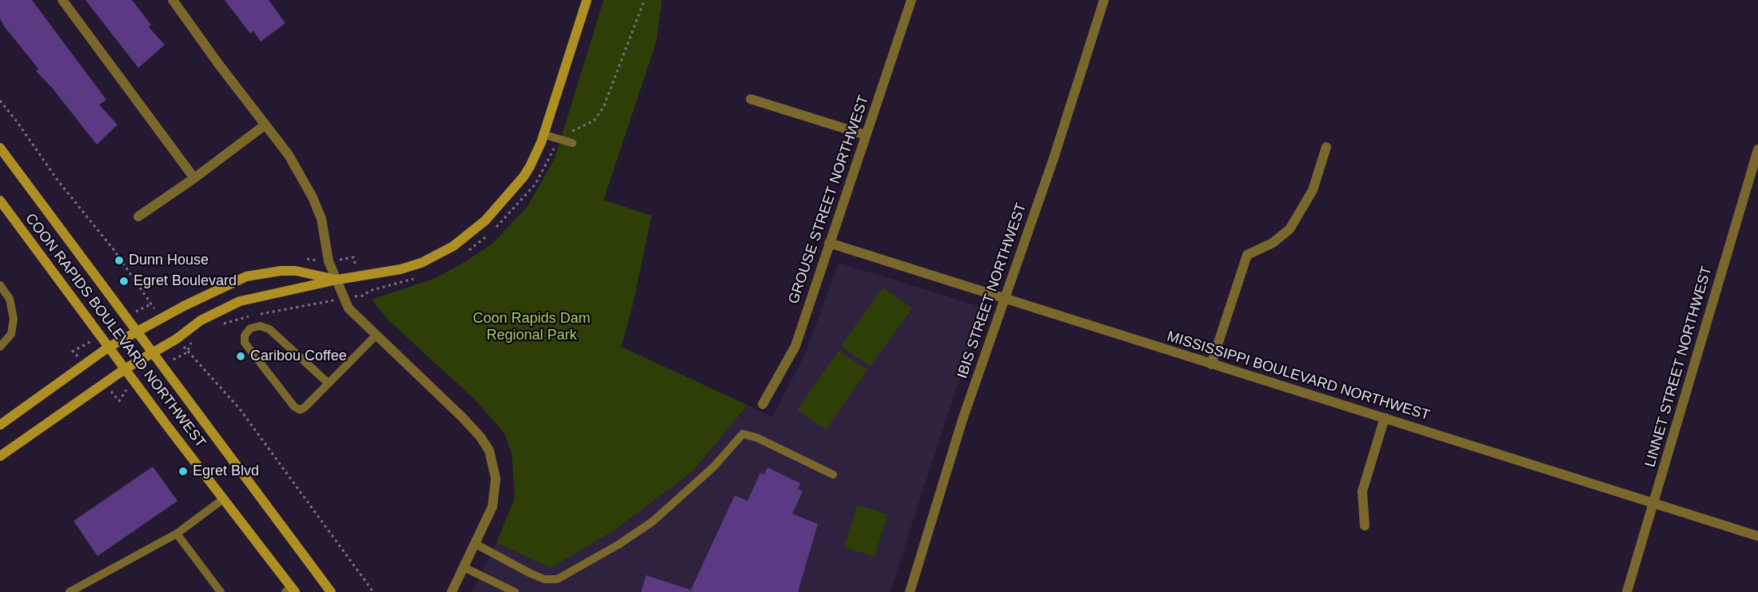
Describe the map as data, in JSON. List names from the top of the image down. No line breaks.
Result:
{"streets":{"street":["GROUSE STREET NORTHWEST","IBIS STREET NORTHWEST","COON RAPIDS BOULEVARD NORTHWEST","LINNET STREET NORTHWEST","MISSISSIPPI BOULEVARD NORTHWEST"]},"crossings":[["GROUSE STREET NORTHWEST","MISSISSIPPI BOULEVARD NORTHWEST"],["IBIS STREET NORTHWEST","MISSISSIPPI BOULEVARD NORTHWEST"],["LINNET STREET NORTHWEST","MISSISSIPPI BOULEVARD NORTHWEST"]],"parks":["Coon Rapids Dam Regional Park"],"places":["Dunn House","Egret Boulevard","Caribou Coffee","Egret Blvd"]}
